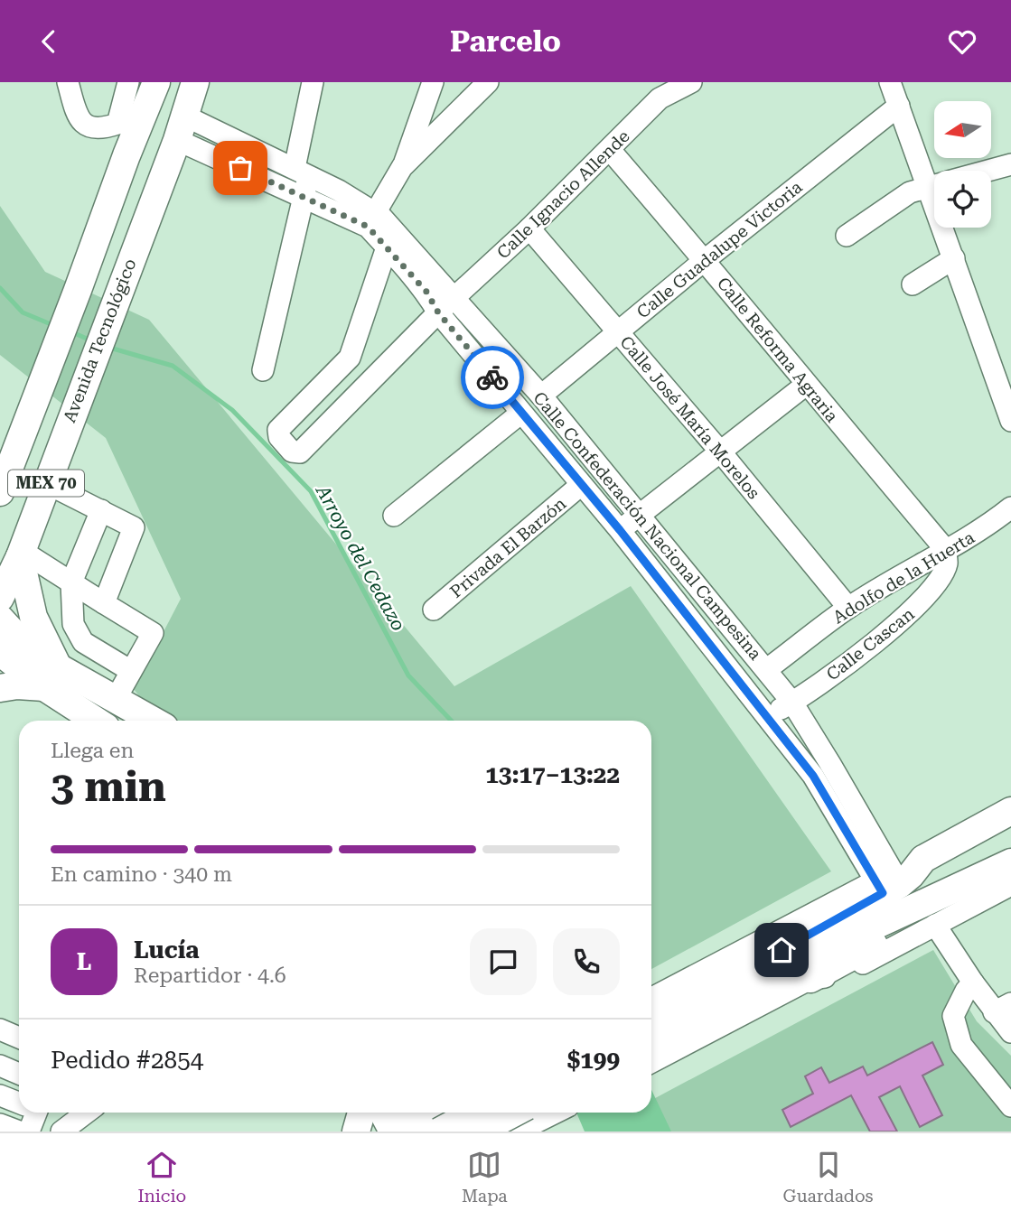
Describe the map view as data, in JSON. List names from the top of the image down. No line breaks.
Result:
{"streets":{"main road":["Avenida Tecnológico","MEX 70"],"street":["Calle Ignacio Allende","Calle Guadalupe Victoria","Calle Reforma Agraria","Calle José María Morelos","Calle Confederación Nacional Campesina","Privada El Barzón","Adolfo de la Huerta","Calle Cascan"]},"crossings":[["Calle Ignacio Allende","Calle Reforma Agraria"],["Calle Ignacio Allende","Calle José María Morelos"],["Calle Ignacio Allende","Calle Confederación Nacional Campesina"],["Calle Guadalupe Victoria","Calle Reforma Agraria"],["Calle Guadalupe Victoria","Calle José María Morelos"],["Calle Guadalupe Victoria","Calle Confederación Nacional Campesina"],["Avenida Tecnológico","Calle Confederación Nacional Campesina"],["Calle Reforma Agraria","Adolfo de la Huerta"],["Calle Reforma Agraria","Calle Cascan"],["Calle José María Morelos","Adolfo de la Huerta"],["Calle Confederación Nacional Campesina","Privada El Barzón"],["Calle Confederación Nacional Campesina","Adolfo de la Huerta"],["Calle Confederación Nacional Campesina","Calle Cascan"],["Adolfo de la Huerta","Calle Cascan"]],"water":["Arroyo del Cedazo"],"north":"left","page":{"header":"Parcelo","heading":["3 min","Llega en","13:17–13:22"],"panel":["Lucía","Repartidor · 4.6","Pedido #2854","$199"],"bar":"En camino · 340 m","round":"L","tabs":["Inicio","Mapa","Guardados"]}}
